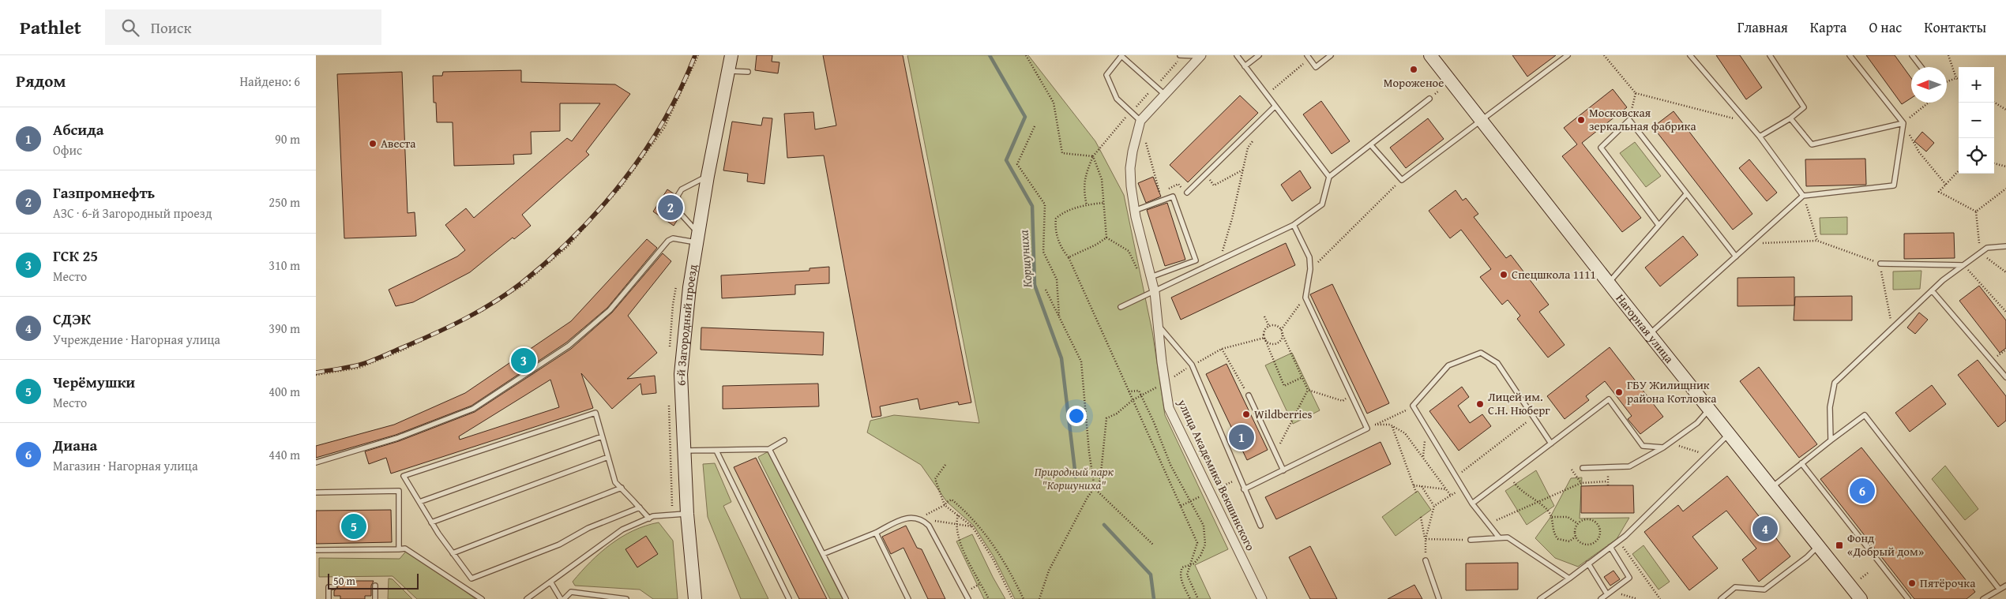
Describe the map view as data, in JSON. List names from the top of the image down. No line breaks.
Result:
{"streets":{"street":["6-й Загородный проезд","Нагорная улица","улица Академика Векшинского"]},"water":["Коршуниха"],"parks":["Природный парк \"Коршуниха\""],"places":{"other":["Мороженое","Московская зеркальная фабрика","Авеста","Спецшкола 1111","ГБУ Жилищник района Котловка","Лицей им. С.Н. Нюберг","Wildberries","Пятёрочка"],"transit":["Фонд «Добрый дом»"]},"scale_bar":"50 m","north":"left","page":{"header":"Pathlet","search":"Поиск","nav":["Главная","Карта","О нас","Контакты"],"heading":["Рядом","Найдено: 6"],"map_buttons":["+","−"],"list":[{"mark":"1","name":"Абсида","note":"Офис","value":"90 m"},{"mark":"2","name":"Газпромнефть","note":"АЗС · 6-й Загородный проезд","value":"250 m"},{"mark":"3","name":"ГСК 25","note":"Место","value":"310 m"},{"mark":"4","name":"СДЭК","note":"Учреждение · Нагорная улица","value":"390 m"},{"mark":"5","name":"Черёмушки","note":"Место","value":"400 m"},{"mark":"6","name":"Диана","note":"Магазин · Нагорная улица","value":"440 m"}],"pins":["2","3","1","6","5","4"],"scale":"50 m"}}
